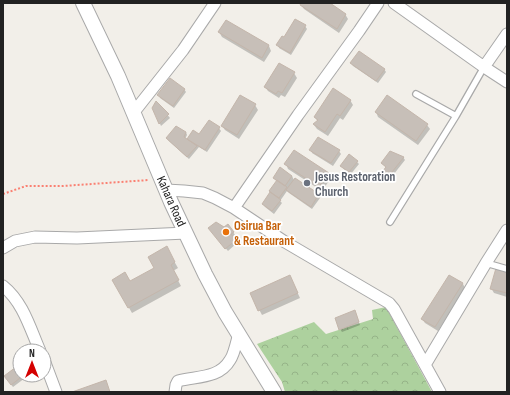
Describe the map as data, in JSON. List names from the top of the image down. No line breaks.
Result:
{"streets":{"street":["Kahara Road"]},"places":["Jesus Restoration Church","Osirua Bar & Restaurant"],"north":"top"}
